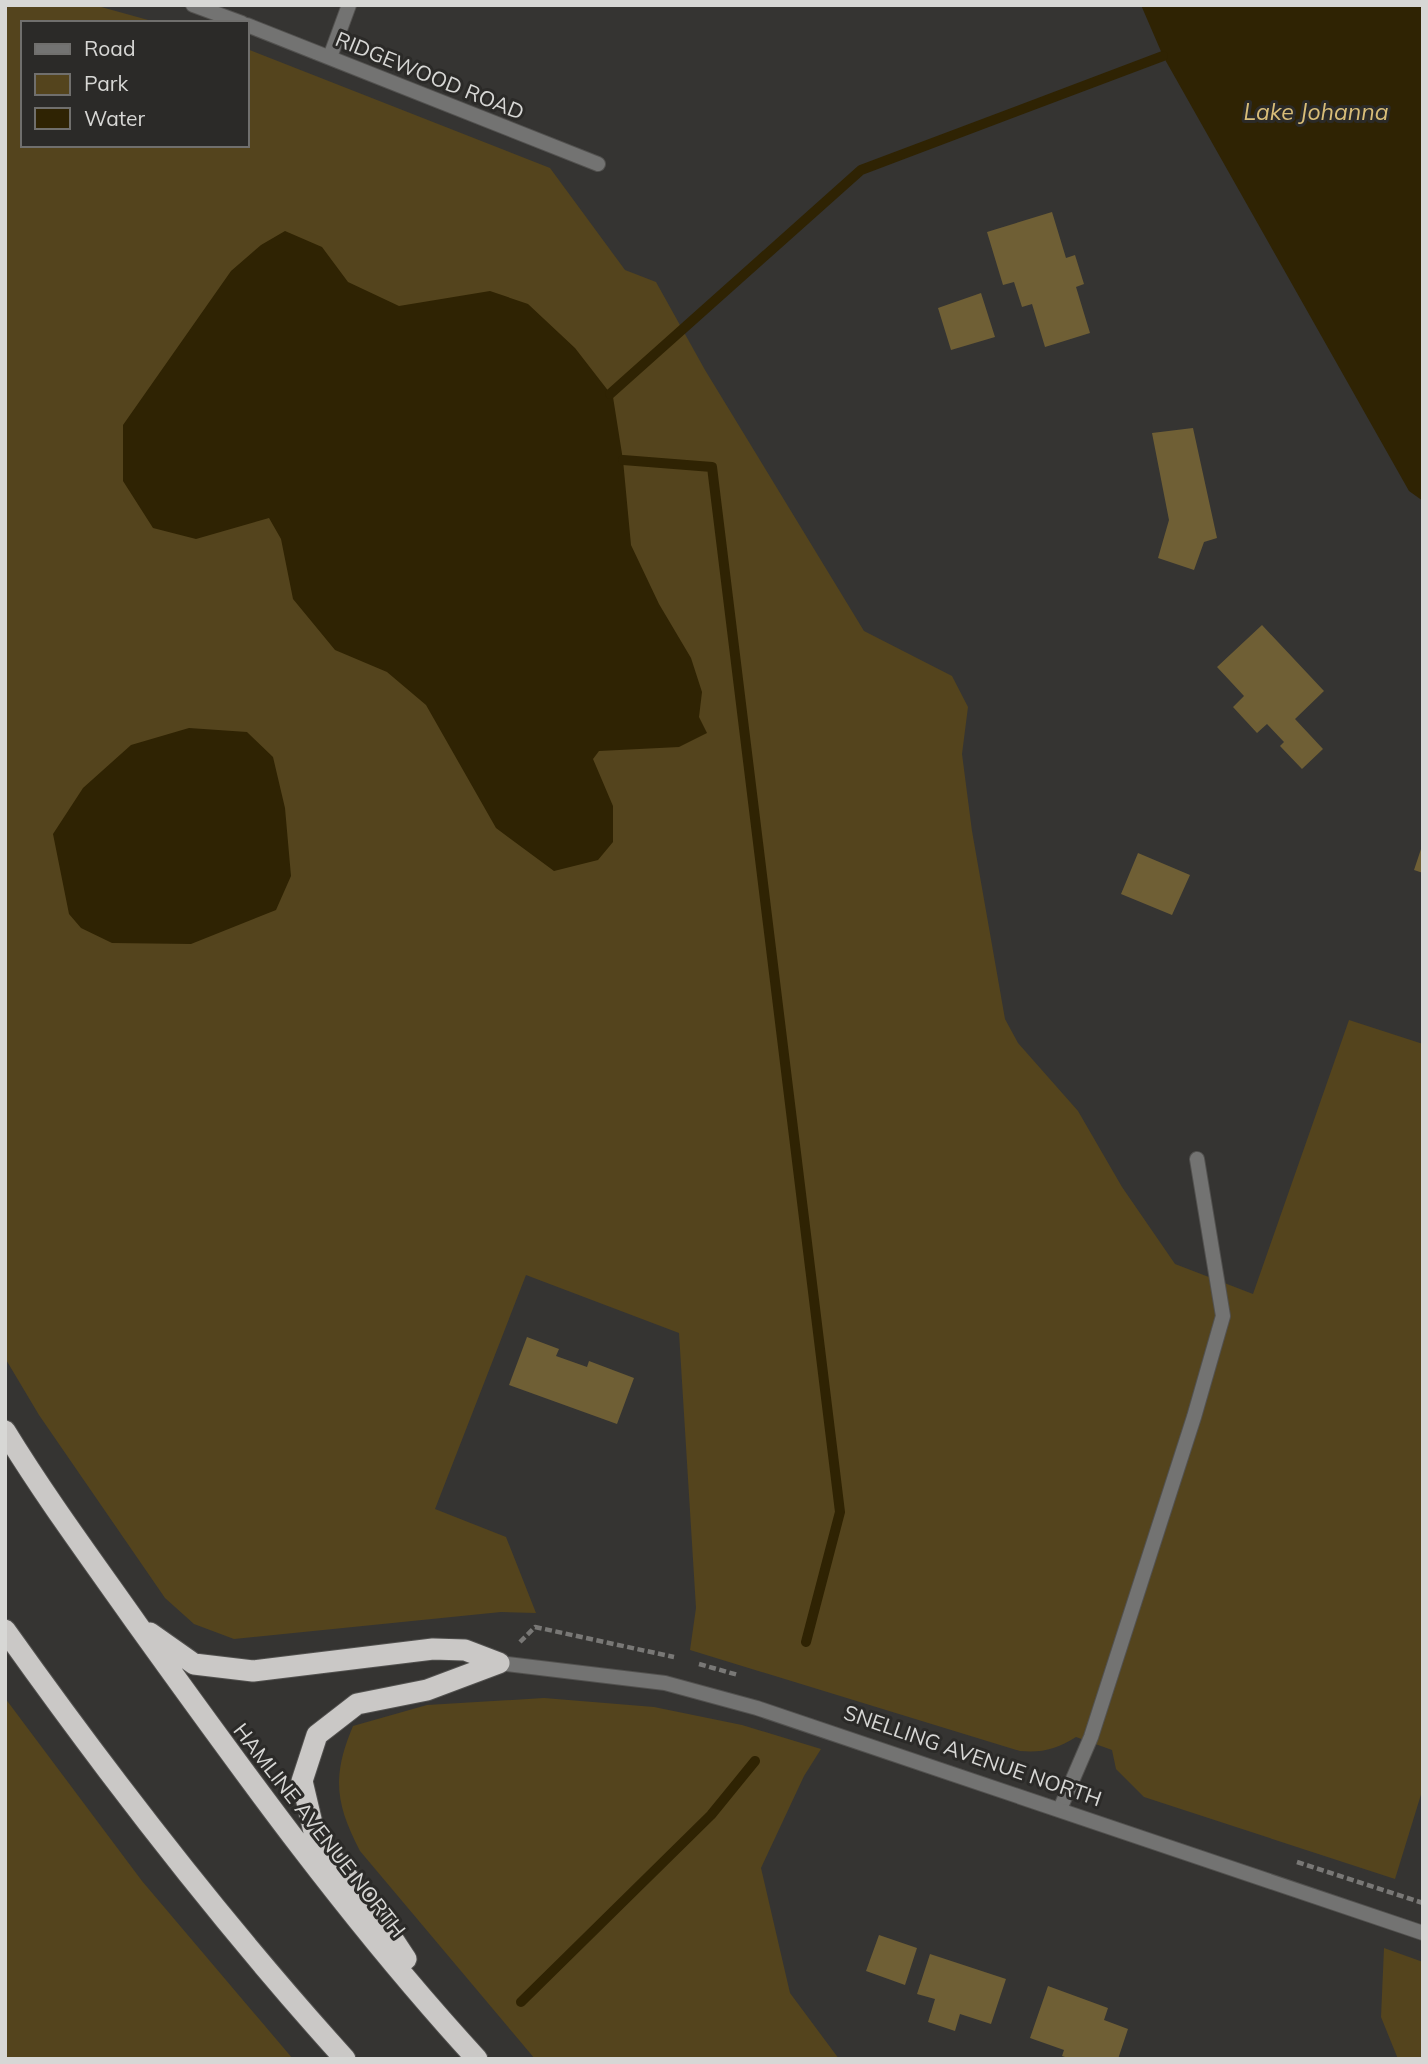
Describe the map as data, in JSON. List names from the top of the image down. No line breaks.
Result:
{"streets":{"highway":["HAMLINE AVENUE NORTH"],"street":["RIDGEWOOD ROAD","SNELLING AVENUE NORTH"]},"water":["Lake Johanna"],"legend":["Road","Park","Water"]}
